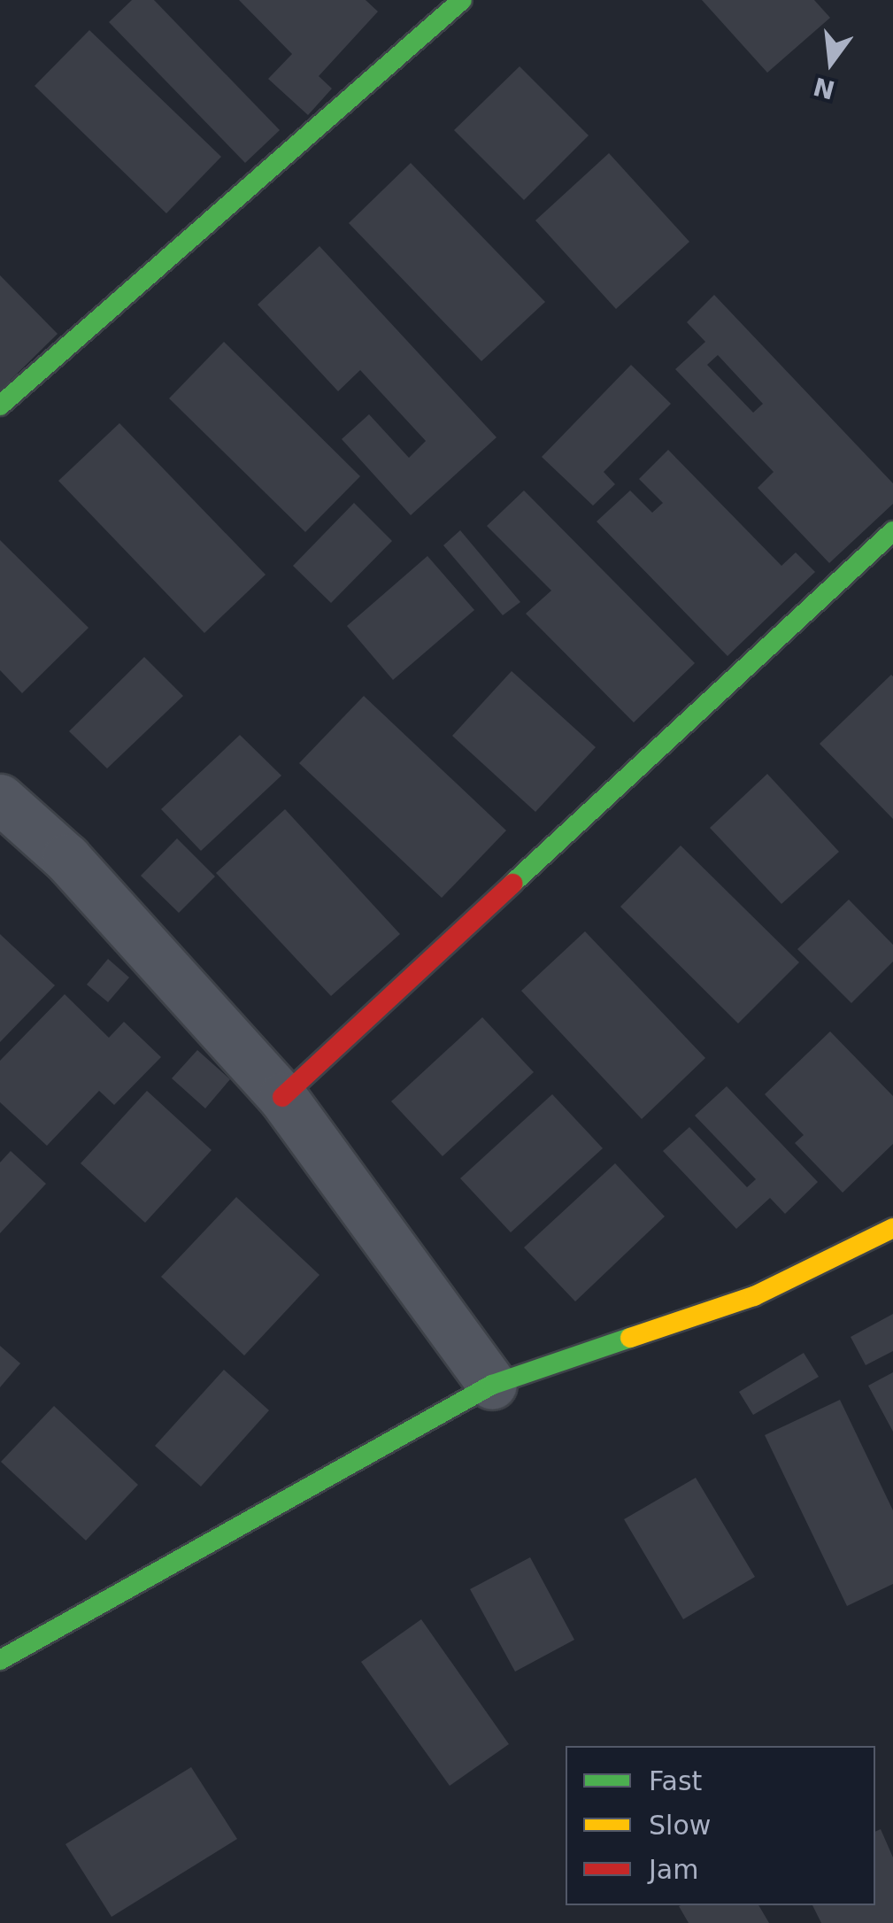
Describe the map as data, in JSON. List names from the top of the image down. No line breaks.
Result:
{"legend":["Fast","Slow","Jam"],"north":"bottom"}
